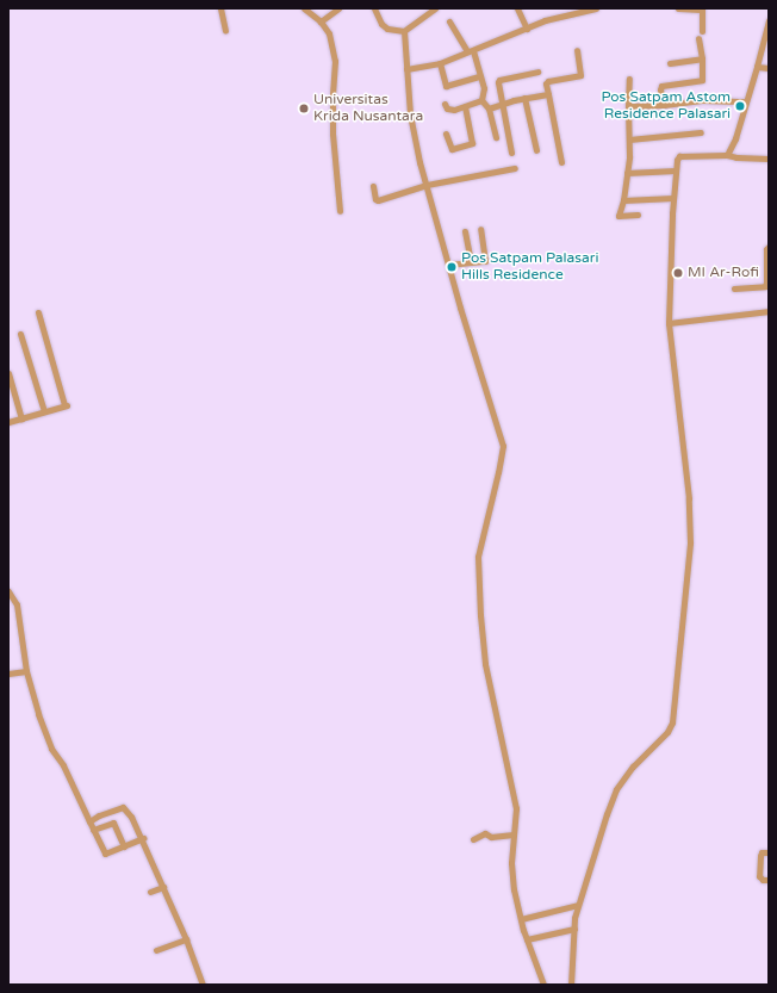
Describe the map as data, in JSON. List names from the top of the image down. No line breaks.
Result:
{"places":["Pos Satpam Astom Residence Palasari","Universitas Krida Nusantara","Pos Satpam Palasari Hills Residence","MI Ar-Rofi"]}
